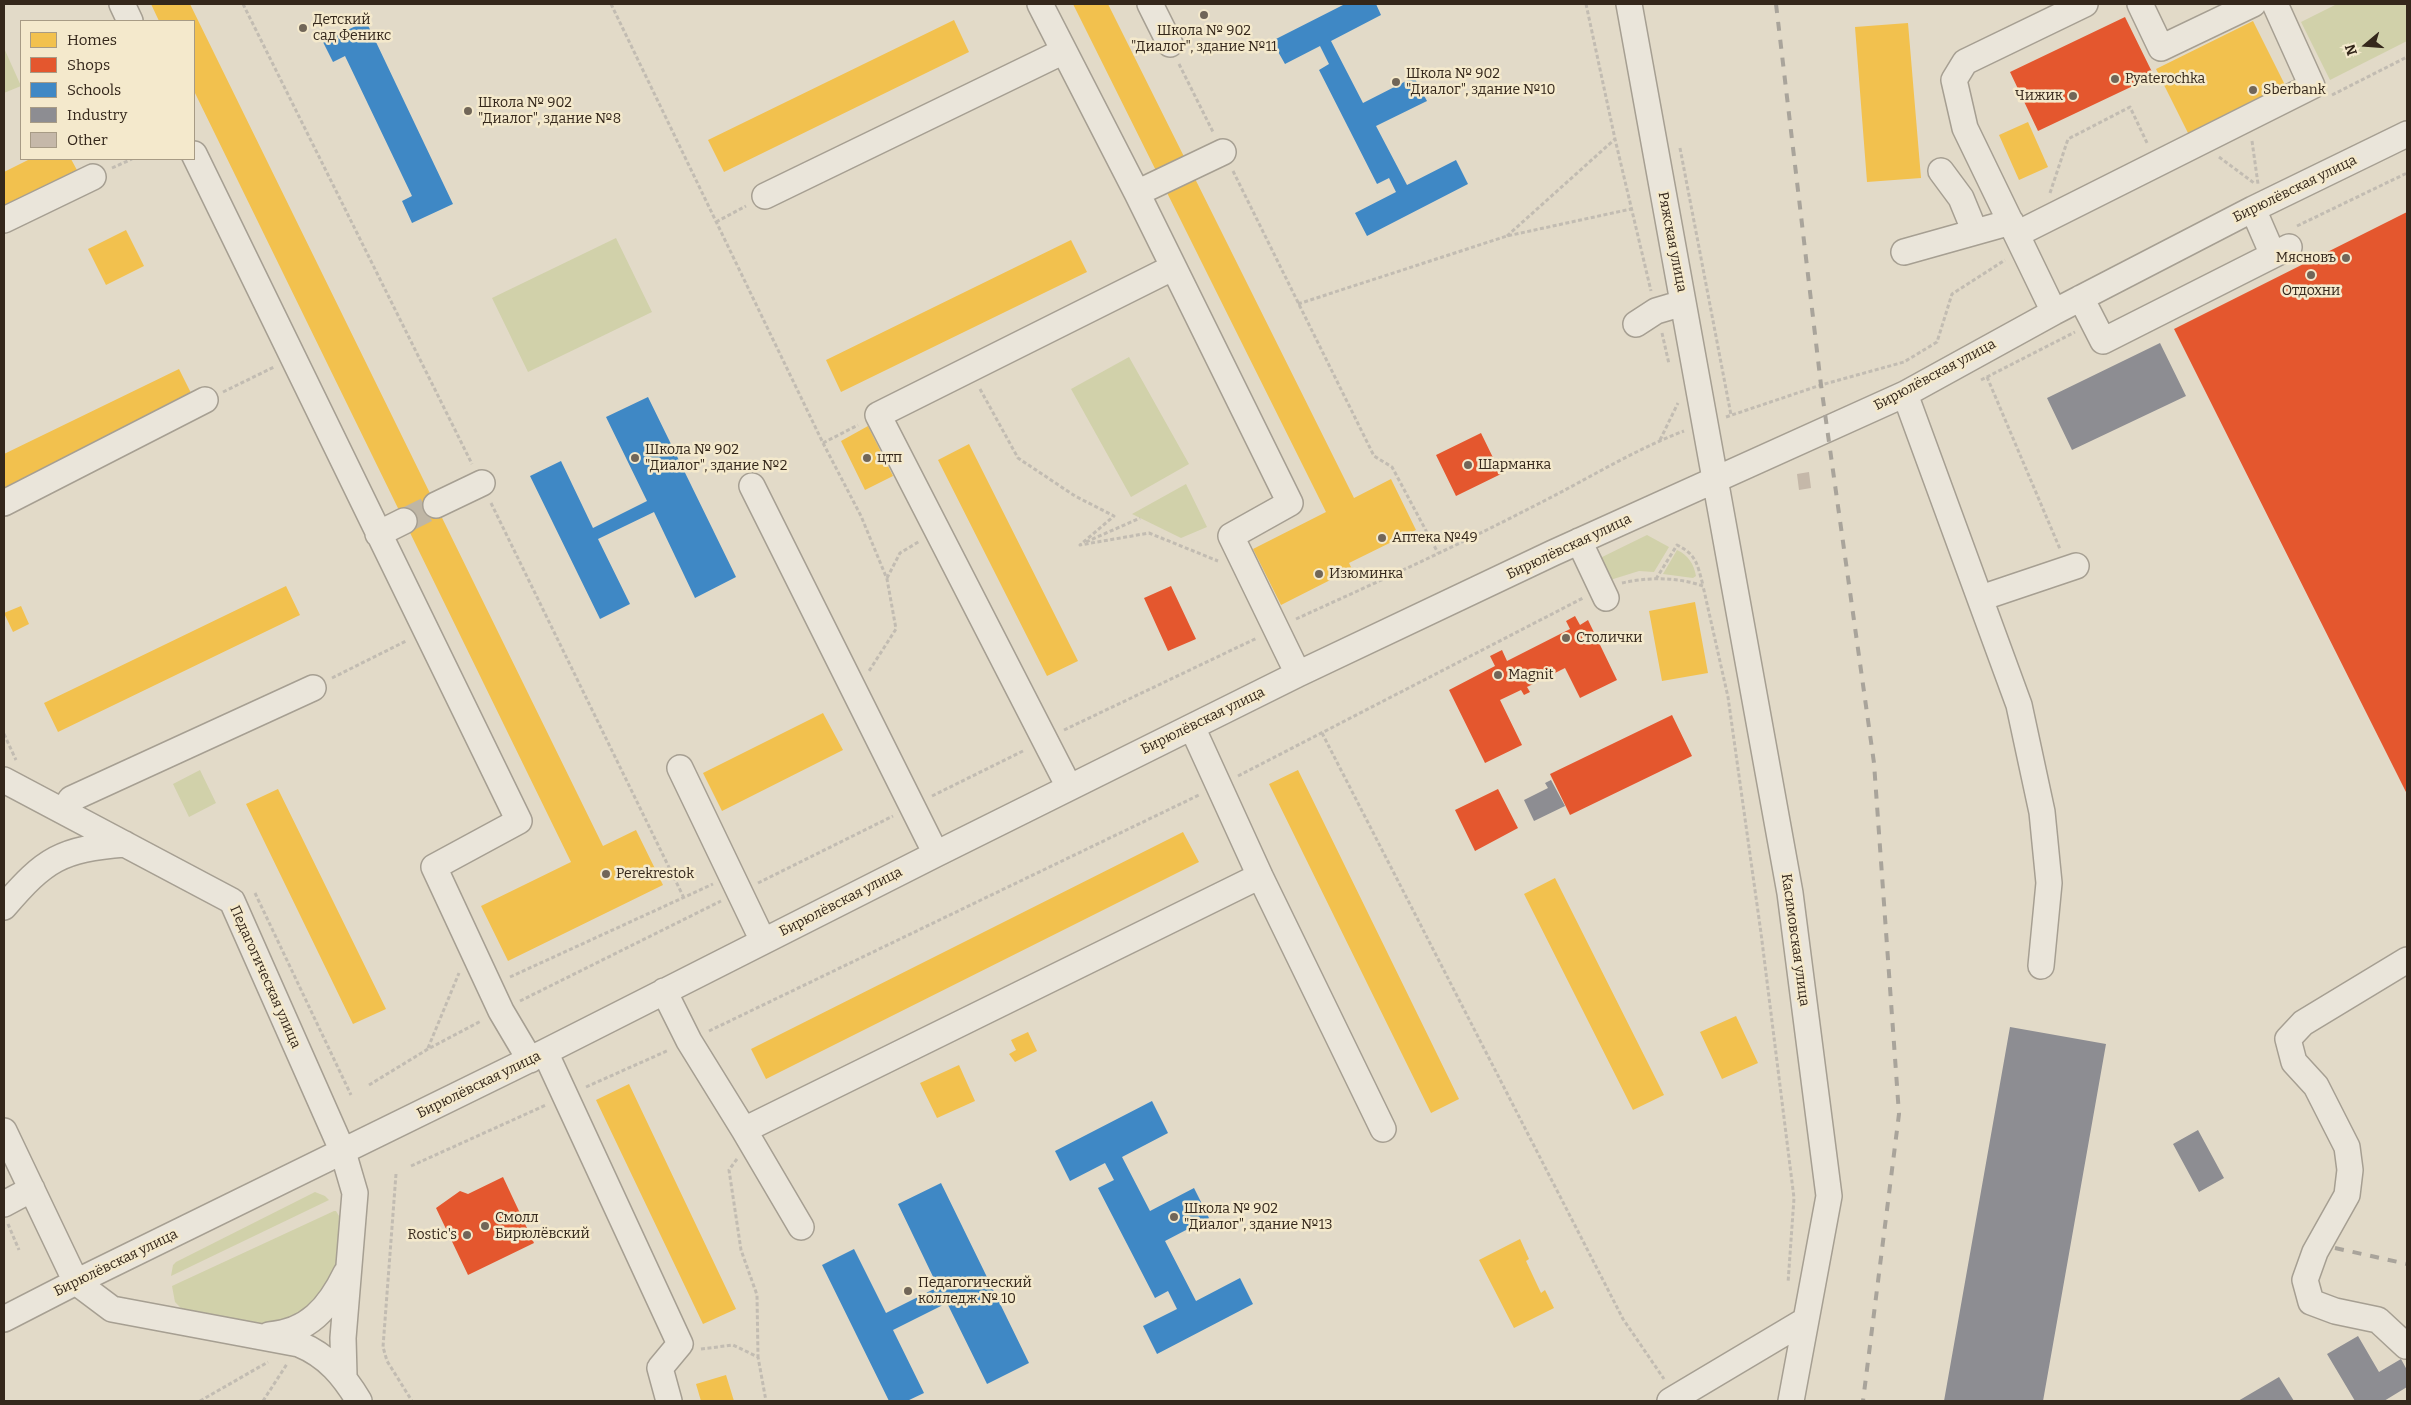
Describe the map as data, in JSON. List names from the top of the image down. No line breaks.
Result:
{"streets":{"street":["Бирюлёвская улица","Ряжская улица","Касимовская улица","Педагогическая улица"]},"crossings":[["Бирюлёвская улица","Ряжская улица"],["Бирюлёвская улица","Касимовская улица"],["Бирюлёвская улица","Педагогическая улица"],["Ряжская улица","Касимовская улица"]],"places":["Школа № 902 \"Диалог\", здание №11","Детский сад Феникс","Pyaterochka","Школа № 902 \"Диалог\", здание №10","Sberbank","Чижик","Школа № 902 \"Диалог\", здание №8","Мясновъ","Отдохни","Школа № 902 \"Диалог\", здание №2","цтп","Шарманка","Аптека №49","Изюминка","Столички","Magnit","Perekrestok","Школа № 902 \"Диалог\", здание №13","Смолл Бирюлёвский","Rostic's","Педагогический колледж № 10"],"legend":["Homes","Shops","Schools","Industry","Other"],"north":"left"}
